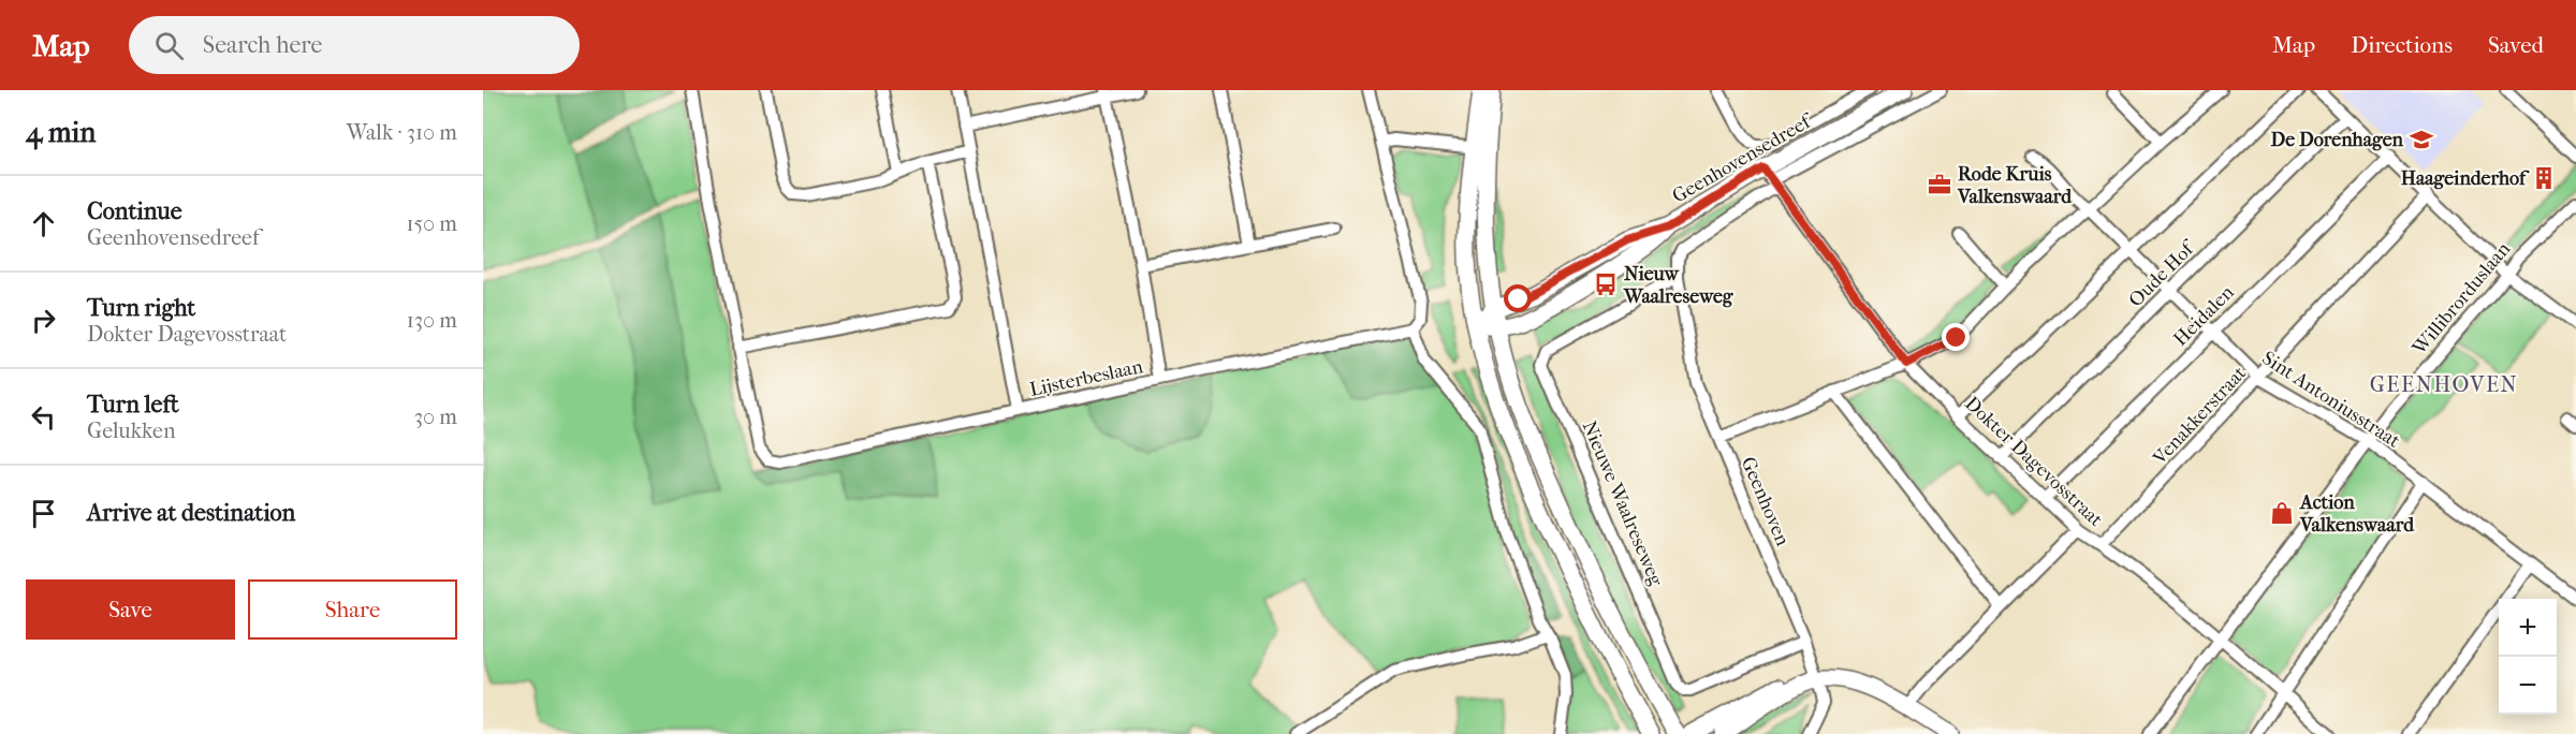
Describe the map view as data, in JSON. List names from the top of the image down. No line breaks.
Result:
{"streets":{"street":["Geenhovensedreef","Oude Hof","Willibrorduslaan","Heidalen","Lijsterbeslaan","Sint Antoniusstraat","Venakkerstraat","Dokter Dagevosstraat","Geenhoven","Nieuwe Waalreseweg"]},"crossings":[["Geenhovensedreef","Dokter Dagevosstraat"],["Geenhovensedreef","Geenhoven"],["Geenhovensedreef","Nieuwe Waalreseweg"],["Oude Hof","Sint Antoniusstraat"],["Oude Hof","Dokter Dagevosstraat"],["Willibrorduslaan","Sint Antoniusstraat"],["Willibrorduslaan","Dokter Dagevosstraat"],["Heidalen","Sint Antoniusstraat"],["Heidalen","Dokter Dagevosstraat"],["Sint Antoniusstraat","Venakkerstraat"],["Venakkerstraat","Dokter Dagevosstraat"],["Geenhoven","Nieuwe Waalreseweg"]],"districts":["GEENHOVEN"],"places":{"school or university":["De Dorenhagen"],"building":["Haageinderhof"],"office":["Rode Kruis Valkenswaard"],"bus stop":["Nieuw Waalreseweg"],"shop":["Action Valkenswaard"]},"page":{"header":"Map","search":"Search here","nav":["Map","Directions","Saved"],"heading":["4 min","Walk · 310 m"],"list":[["Continue","Geenhovensedreef","150 m"],["Turn right","Dokter Dagevosstraat","130 m"],["Turn left","Gelukken","30 m"],"Arrive at destination"],"buttons":["Save","Share"],"map_buttons":["+","−"]}}
